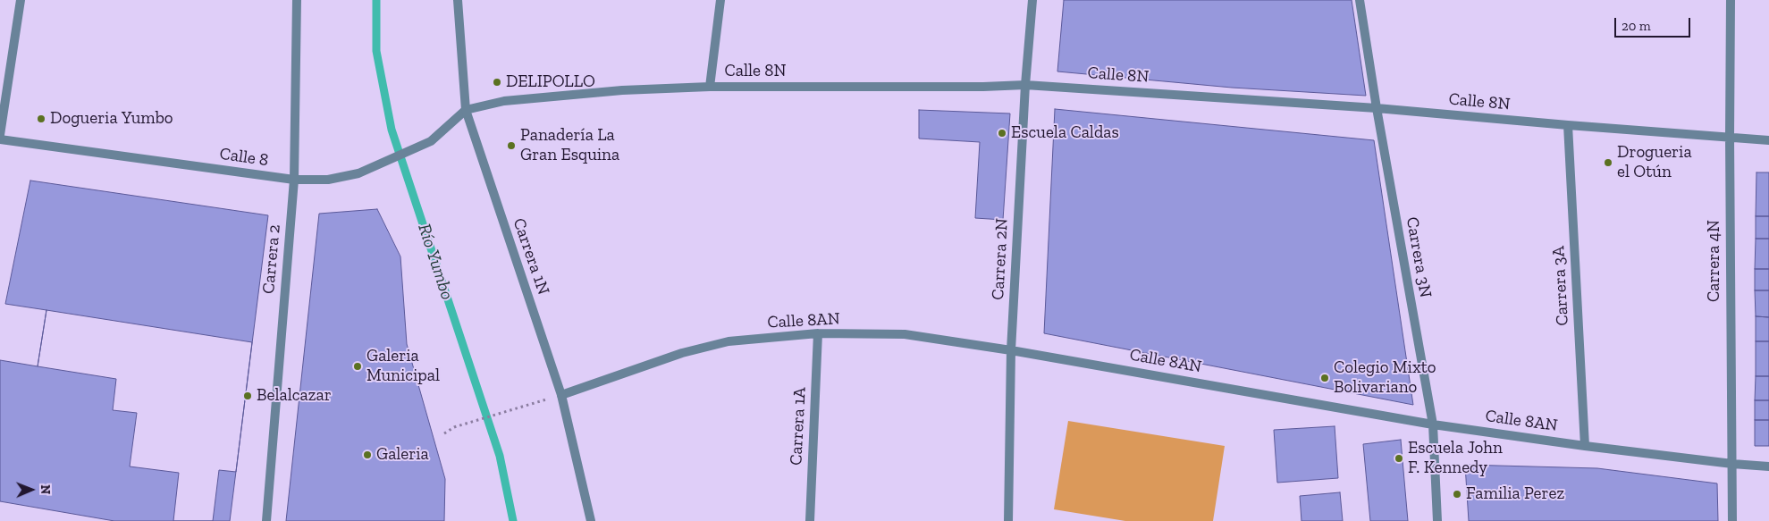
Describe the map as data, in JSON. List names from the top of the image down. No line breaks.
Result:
{"streets":{"street":["Calle 8N","Calle 8","Carrera 1N","Carrera 3N","Carrera 2","Carrera 2N","Carrera 4N","Carrera 3A","Calle 8AN","Carrera 1A"]},"crossings":[["Calle 8N","Calle 8"],["Calle 8N","Carrera 1N"],["Calle 8N","Carrera 3N"],["Calle 8N","Carrera 2N"],["Calle 8N","Carrera 4N"],["Calle 8N","Carrera 3A"],["Calle 8","Carrera 1N"],["Calle 8","Carrera 2"],["Carrera 1N","Calle 8AN"],["Carrera 3N","Calle 8AN"],["Carrera 2N","Calle 8AN"],["Carrera 4N","Calle 8AN"],["Carrera 3A","Calle 8AN"],["Calle 8AN","Carrera 1A"]],"water":["Río Yumbo"],"places":["DELIPOLLO","Dogueria Yumbo","Escuela Caldas","Panadería La Gran Esquina","Drogueria el Otún","Galeria Municipal","Colegio Mixto Bolivariano","Belalcazar","Galeria","Escuela John F. Kennedy","Familia Perez"],"scale_bar":"20 m","north":"right"}
